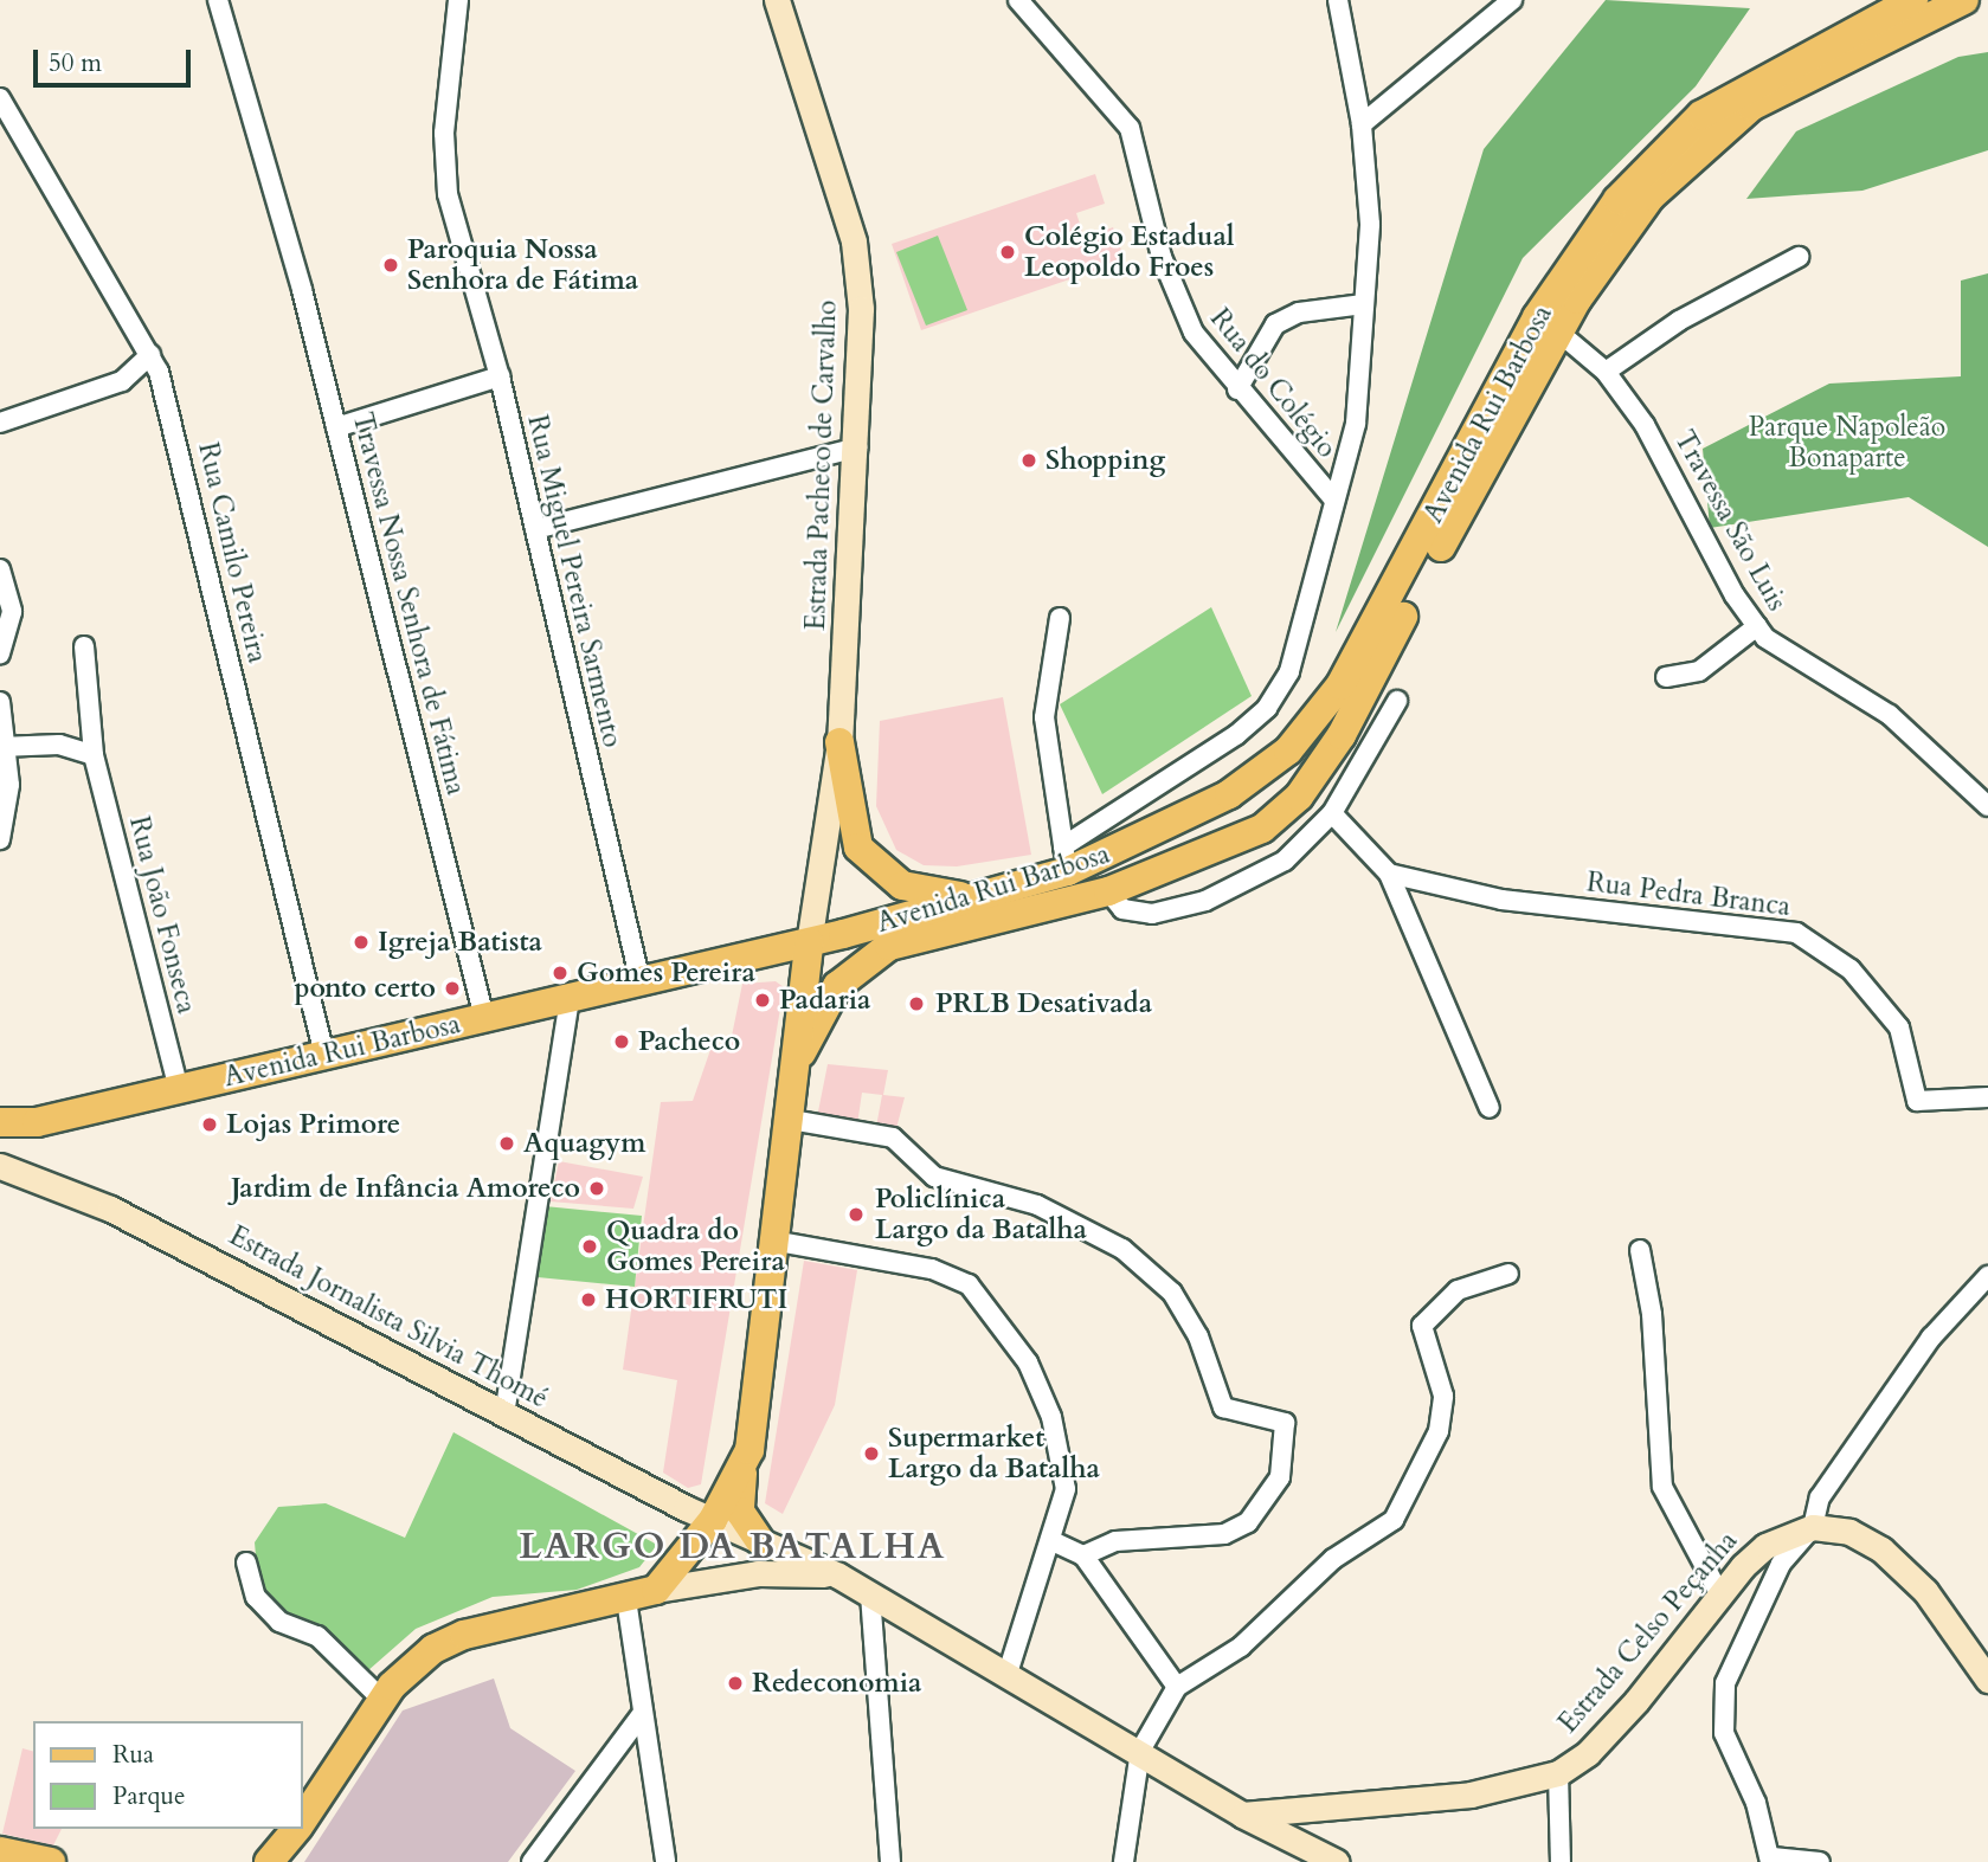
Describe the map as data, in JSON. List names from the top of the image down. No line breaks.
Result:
{"streets":{"main road":["Avenida Rui Barbosa","Estrada Pacheco de Carvalho","Estrada Jornalista Silvia Thomé","Estrada Celso Peçanha"],"street":["Rua do Colégio","Travessa São Luis","Rua Camilo Pereira","Rua Miguel Pereira Sarmento","Travessa Nossa Senhora de Fátima","Rua Pedra Branca","Rua João Fonseca"]},"crossings":[["Avenida Rui Barbosa","Estrada Pacheco de Carvalho"],["Avenida Rui Barbosa","Travessa São Luis"],["Avenida Rui Barbosa","Rua Camilo Pereira"],["Avenida Rui Barbosa","Rua Miguel Pereira Sarmento"],["Avenida Rui Barbosa","Travessa Nossa Senhora de Fátima"],["Avenida Rui Barbosa","Rua João Fonseca"]],"districts":["LARGO DA BATALHA"],"parks":["Parque Napoleão Bonaparte"],"places":["Colégio Estadual Leopoldo Froes","Paroquia Nossa Senhora de Fátima","Shopping","Igreja Batista","Gomes Pereira","ponto certo","Padaria","PRLB Desativada","Pacheco","Lojas Primore","Aquagym","Jardim de Infância Amoreco","Policlínica Largo da Batalha","Quadra do Gomes Pereira","HORTIFRUTI","Supermarket Largo da Batalha","Redeconomia"],"legend":["Rua","Parque"],"scale_bar":"50 m"}
